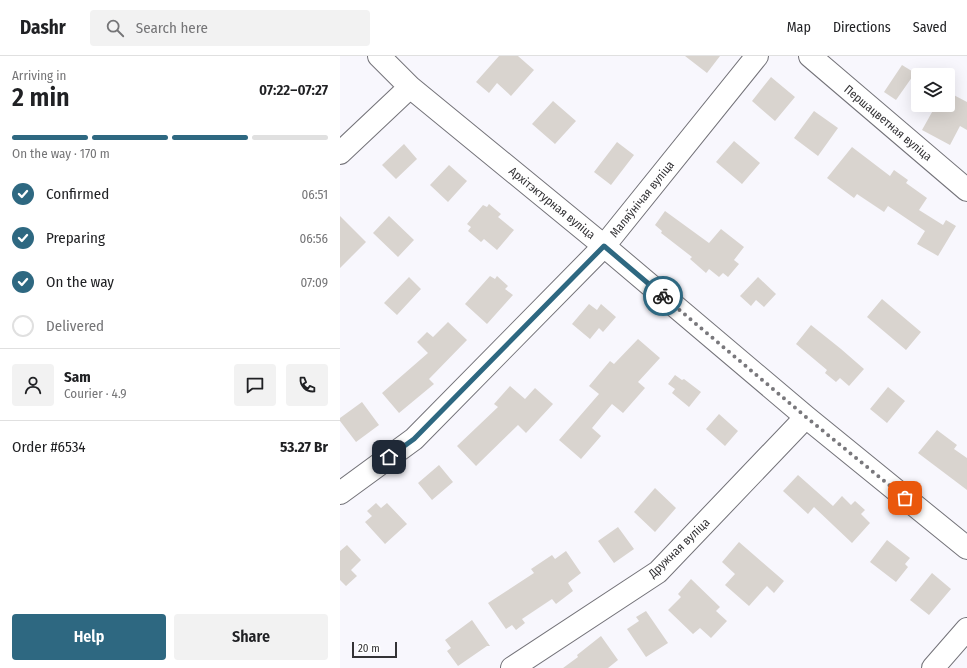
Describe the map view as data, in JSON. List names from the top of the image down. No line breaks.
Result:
{"streets":{"street":["Першацветная вуліца","Маляўнічая вуліца","Архітэктурная вуліца","Дружная вуліца"]},"crossings":[["Маляўнічая вуліца","Архітэктурная вуліца"],["Архітэктурная вуліца","Дружная вуліца"]],"scale_bar":"20 m","page":{"header":"Dashr","search":"Search here","nav":["Map","Directions","Saved"],"heading":["2 min","Arriving in","07:22–07:27"],"panel":["Sam","Courier · 4.9","Order #6534","53.27 Br"],"bar":"On the way · 170 m","list":[["Confirmed","06:51"],["Preparing","06:56"],["On the way","07:09"],"Delivered"],"buttons":["Help","Share"],"scale":"20 m"}}
